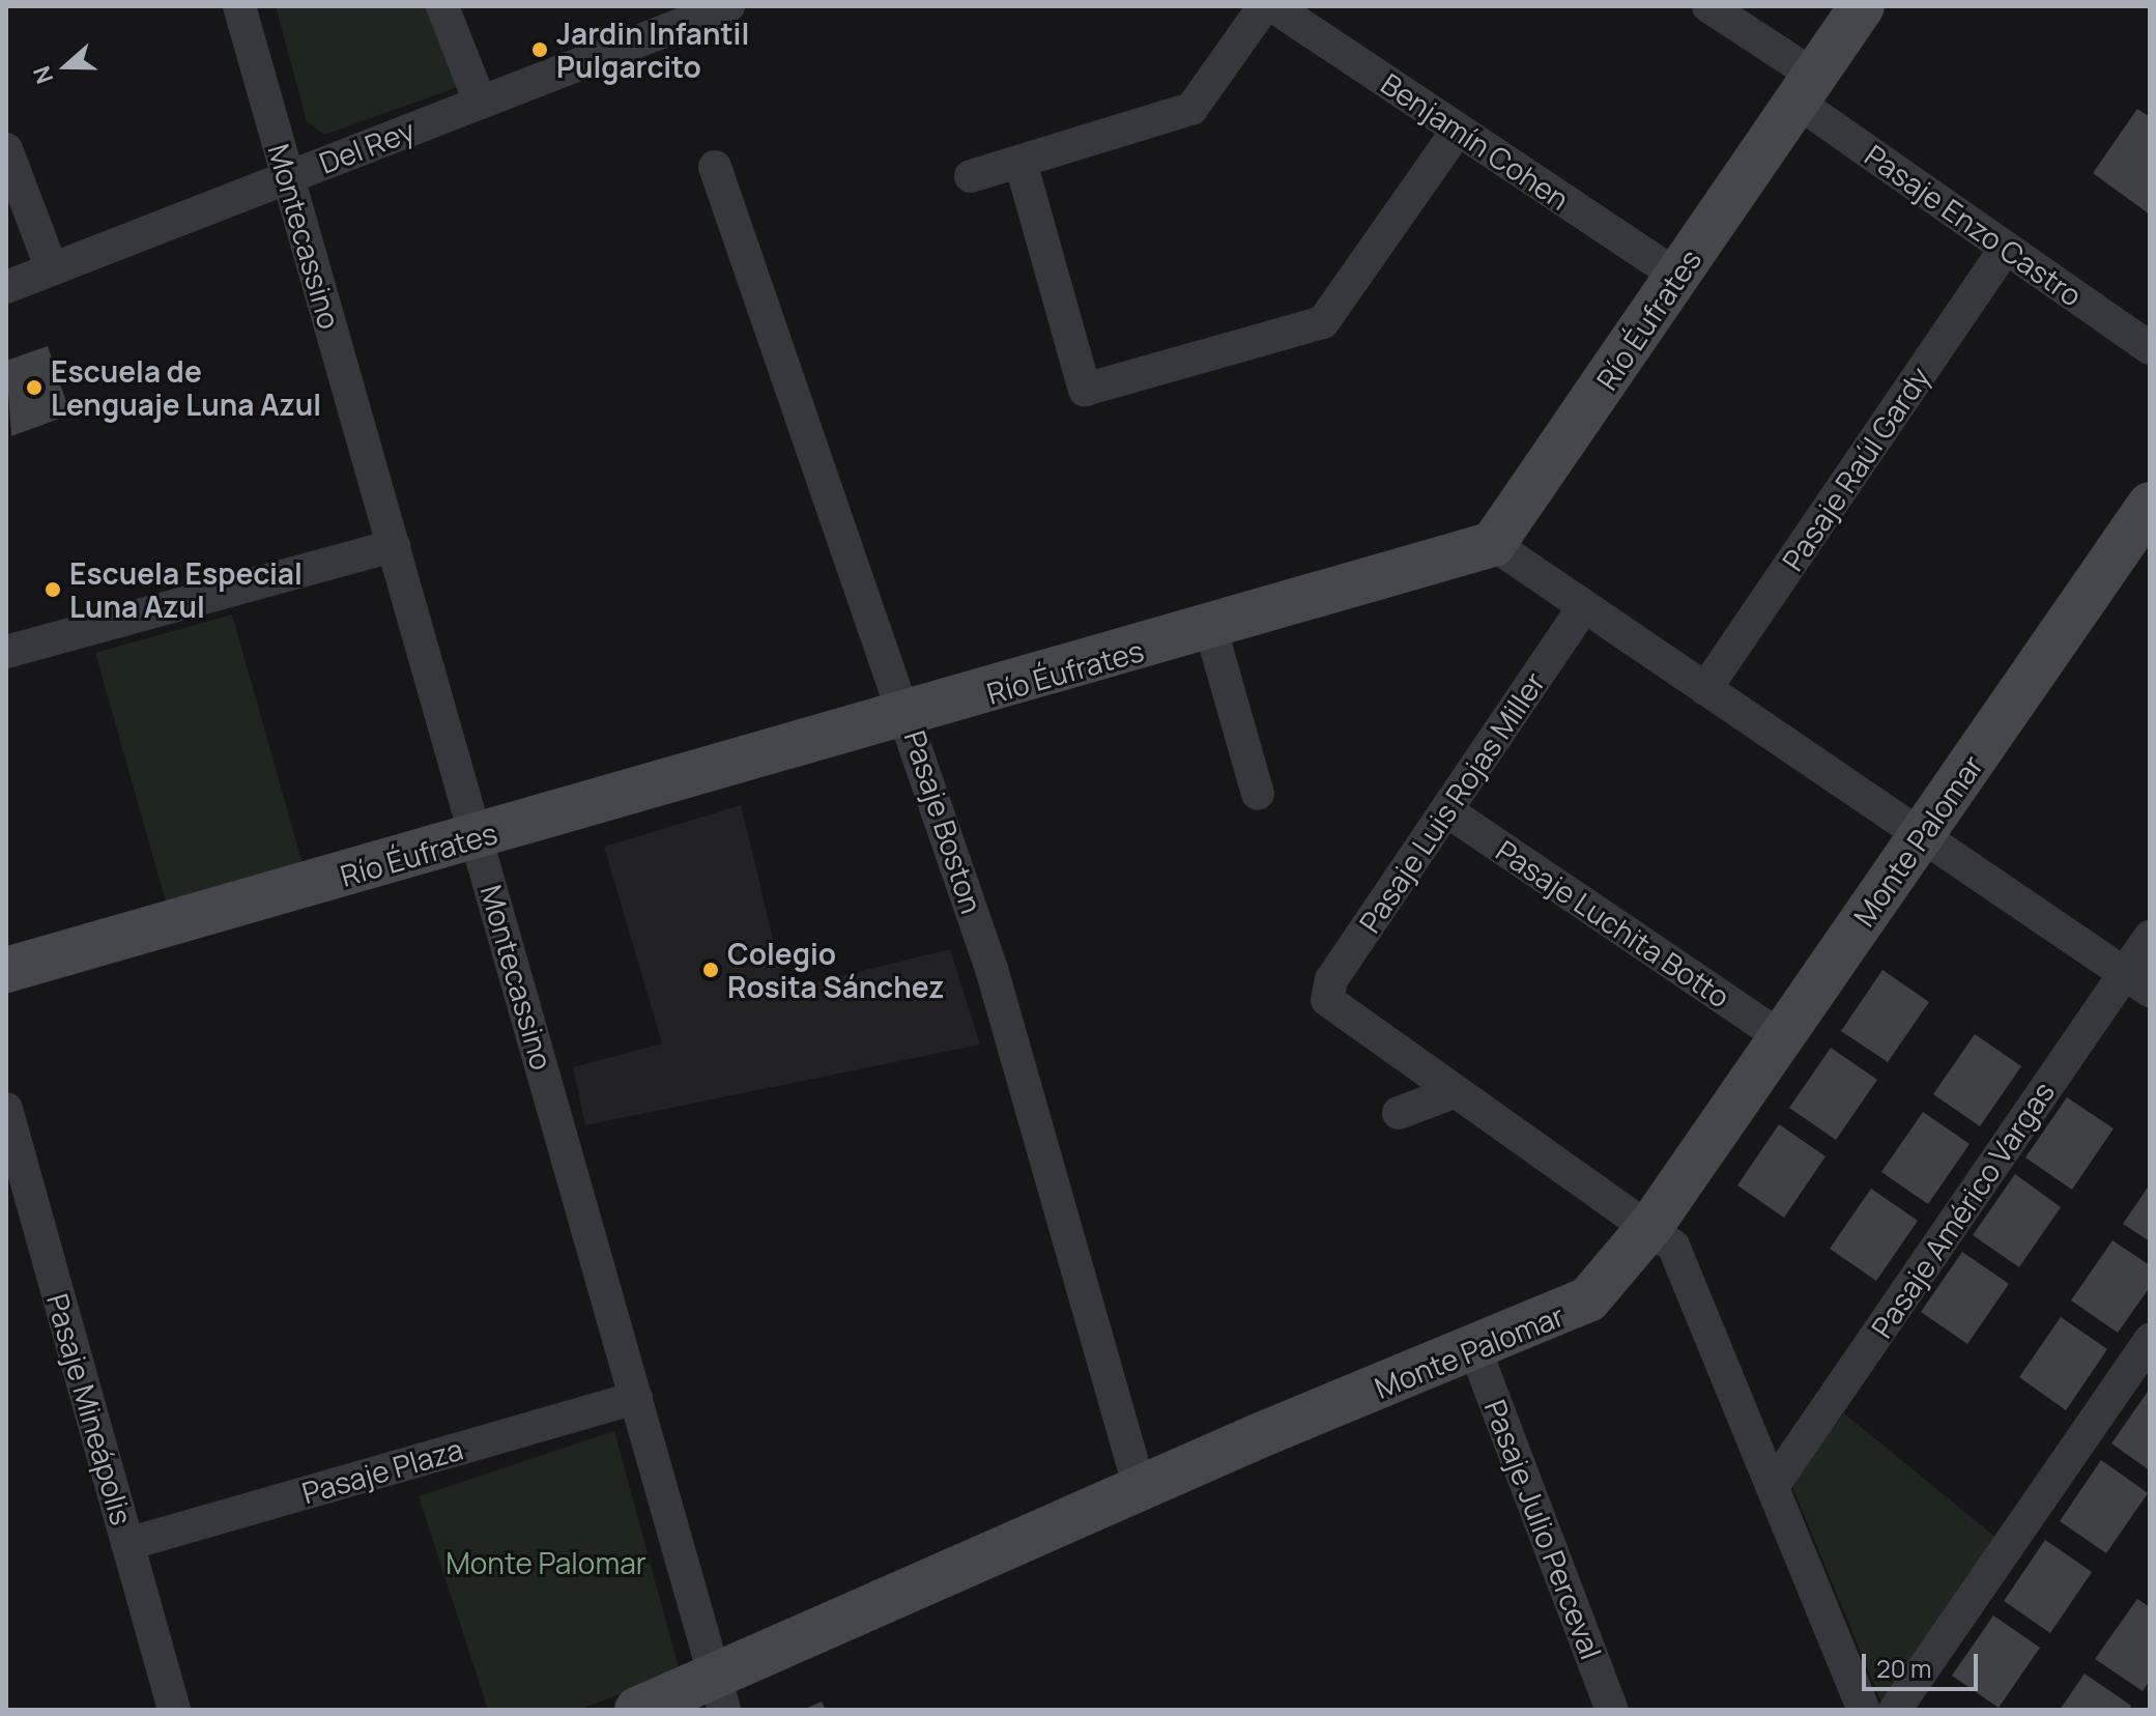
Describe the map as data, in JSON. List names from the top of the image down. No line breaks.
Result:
{"streets":{"street":["Benjamín Cohen","Del Rey","Pasaje Enzo Castro","Montecassino","Río Éufrates","Pasaje Raúl Gardy","Pasaje Luis Rojas Miller","Pasaje Boston","Monte Palomar","Pasaje Luchita Botto","Pasaje Américo Vargas","Pasaje Mineápolis","Pasaje Plaza","Pasaje Julio Perceval"]},"crossings":[["Benjamín Cohen","Río Éufrates"],["Del Rey","Montecassino"],["Pasaje Enzo Castro","Río Éufrates"],["Pasaje Enzo Castro","Pasaje Raúl Gardy"],["Montecassino","Río Éufrates"],["Montecassino","Monte Palomar"],["Montecassino","Pasaje Plaza"],["Río Éufrates","Pasaje Boston"],["Pasaje Luis Rojas Miller","Pasaje Luchita Botto"],["Pasaje Boston","Monte Palomar"],["Monte Palomar","Pasaje Luchita Botto"],["Monte Palomar","Pasaje Julio Perceval"],["Pasaje Mineápolis","Pasaje Plaza"]],"parks":["Monte Palomar"],"places":["Jardin Infantil Pulgarcito","Escuela de Lenguaje Luna Azul","Escuela Especial Luna Azul","Colegio Rosita Sánchez"],"scale_bar":"20 m","north":"left"}
